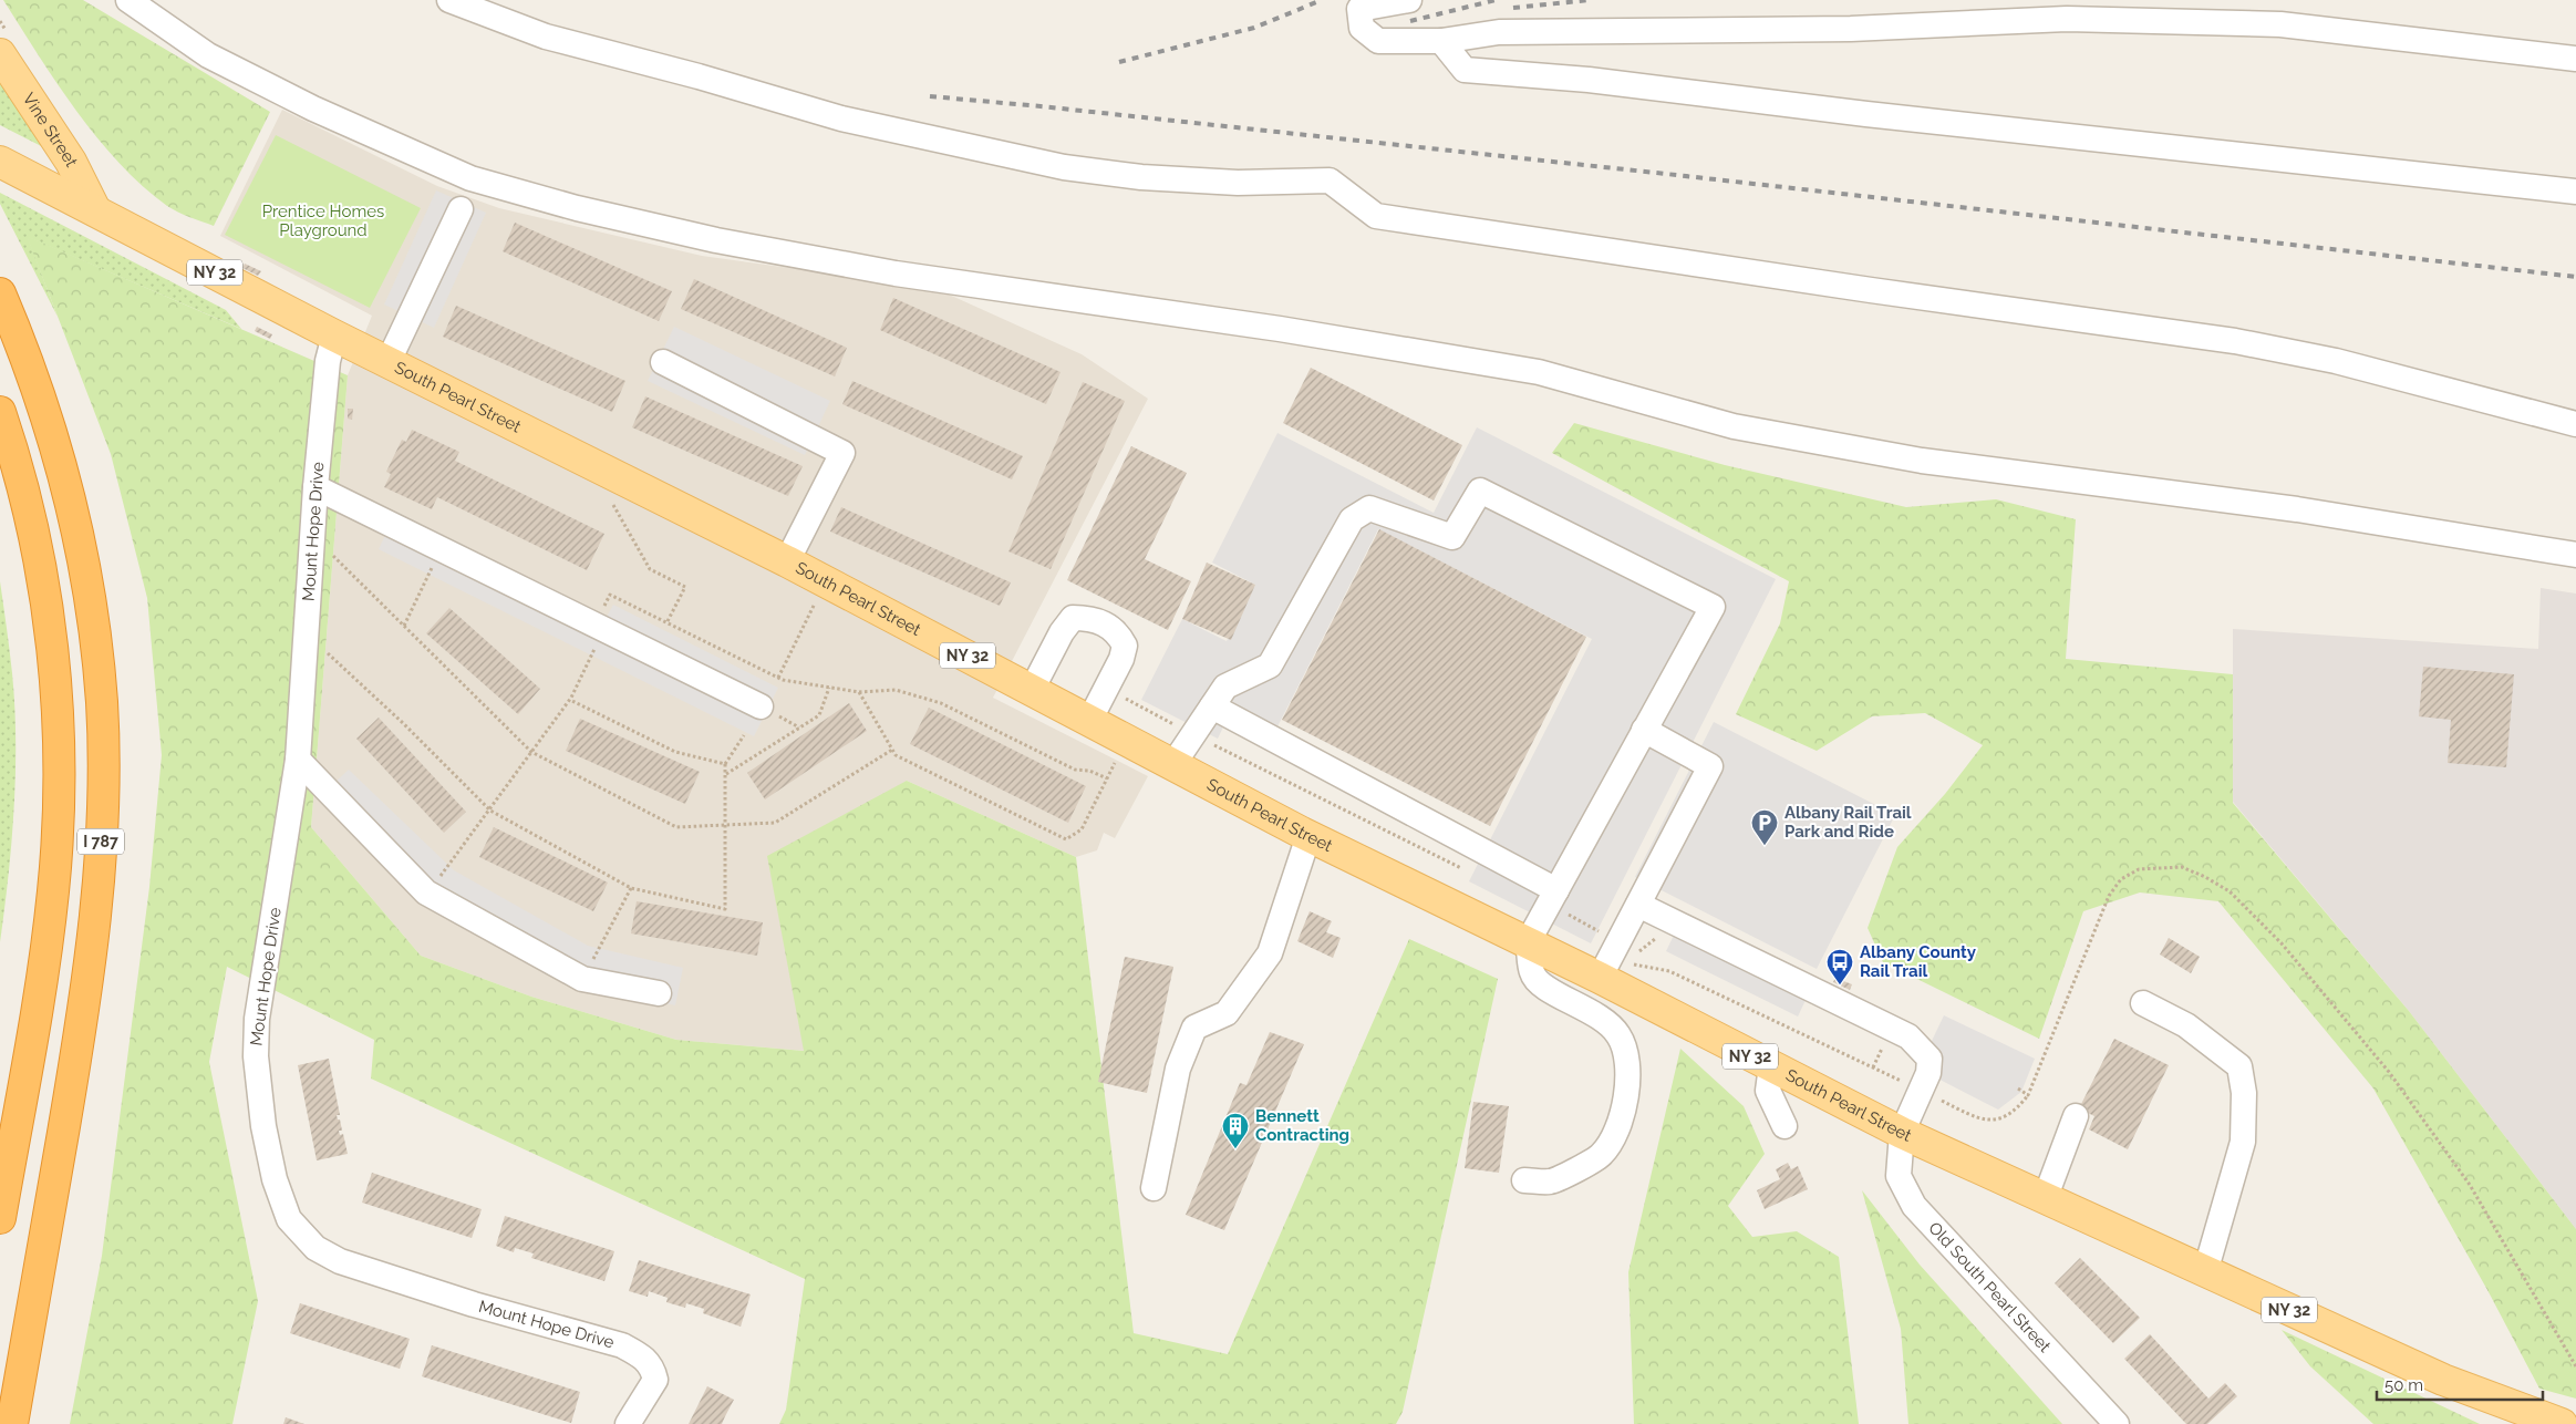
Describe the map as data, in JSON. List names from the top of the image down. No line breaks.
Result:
{"streets":{"highway":["I 787"],"main road":["Vine Street","NY 32","South Pearl Street"],"street":["Mount Hope Drive","Old South Pearl Street"]},"crossings":[["Vine Street","South Pearl Street"],["South Pearl Street","Mount Hope Drive"],["South Pearl Street","Old South Pearl Street"]],"parks":["Prentice Homes Playground"],"places":{"parking":["Albany Rail Trail Park and Ride"],"bus stop":["Albany County Rail Trail"],"building":["Bennett Contracting"]},"scale_bar":"50 m"}
